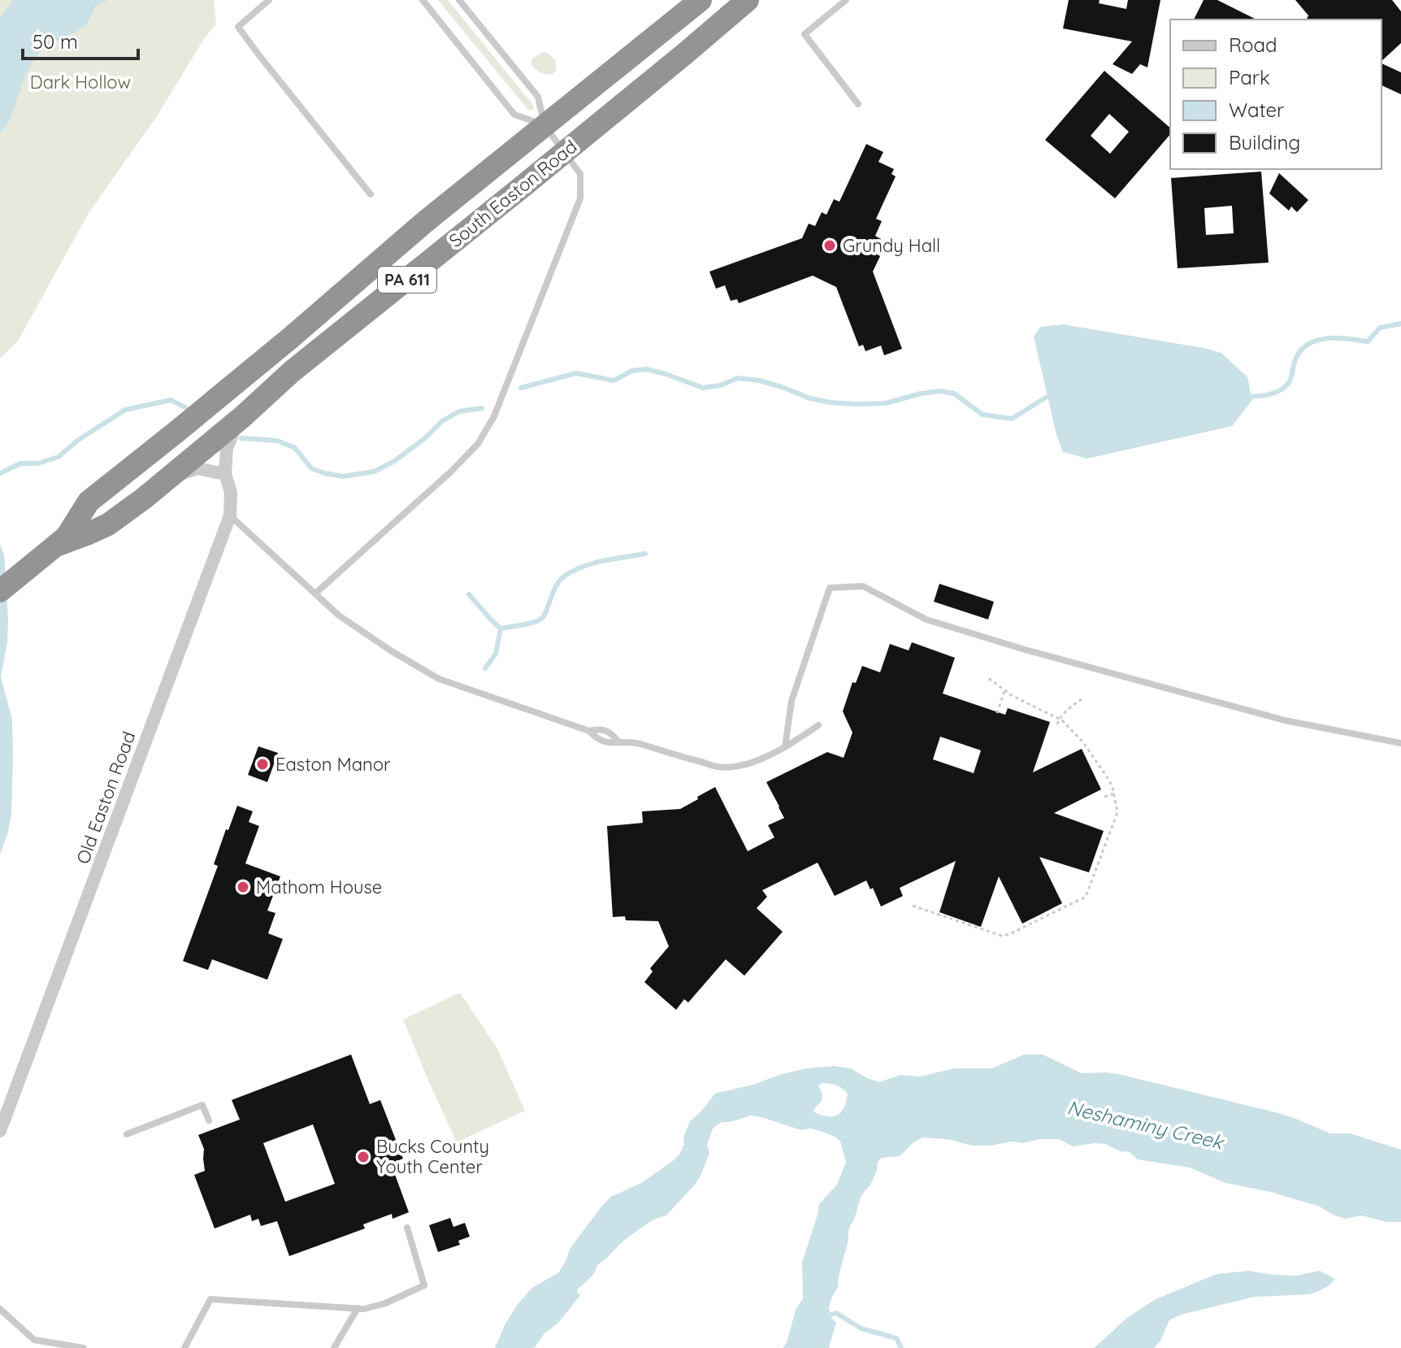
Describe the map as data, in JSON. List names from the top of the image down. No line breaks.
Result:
{"streets":{"highway":["South Easton Road","PA 611"],"street":["Old Easton Road"]},"crossings":[["South Easton Road","Old Easton Road"]],"water":["Neshaminy Creek"],"parks":["Dark Hollow"],"places":["Grundy Hall","Easton Manor","Mathom House","Bucks County Youth Center"],"legend":["Road","Park","Water","Building"],"scale_bar":"50 m"}
